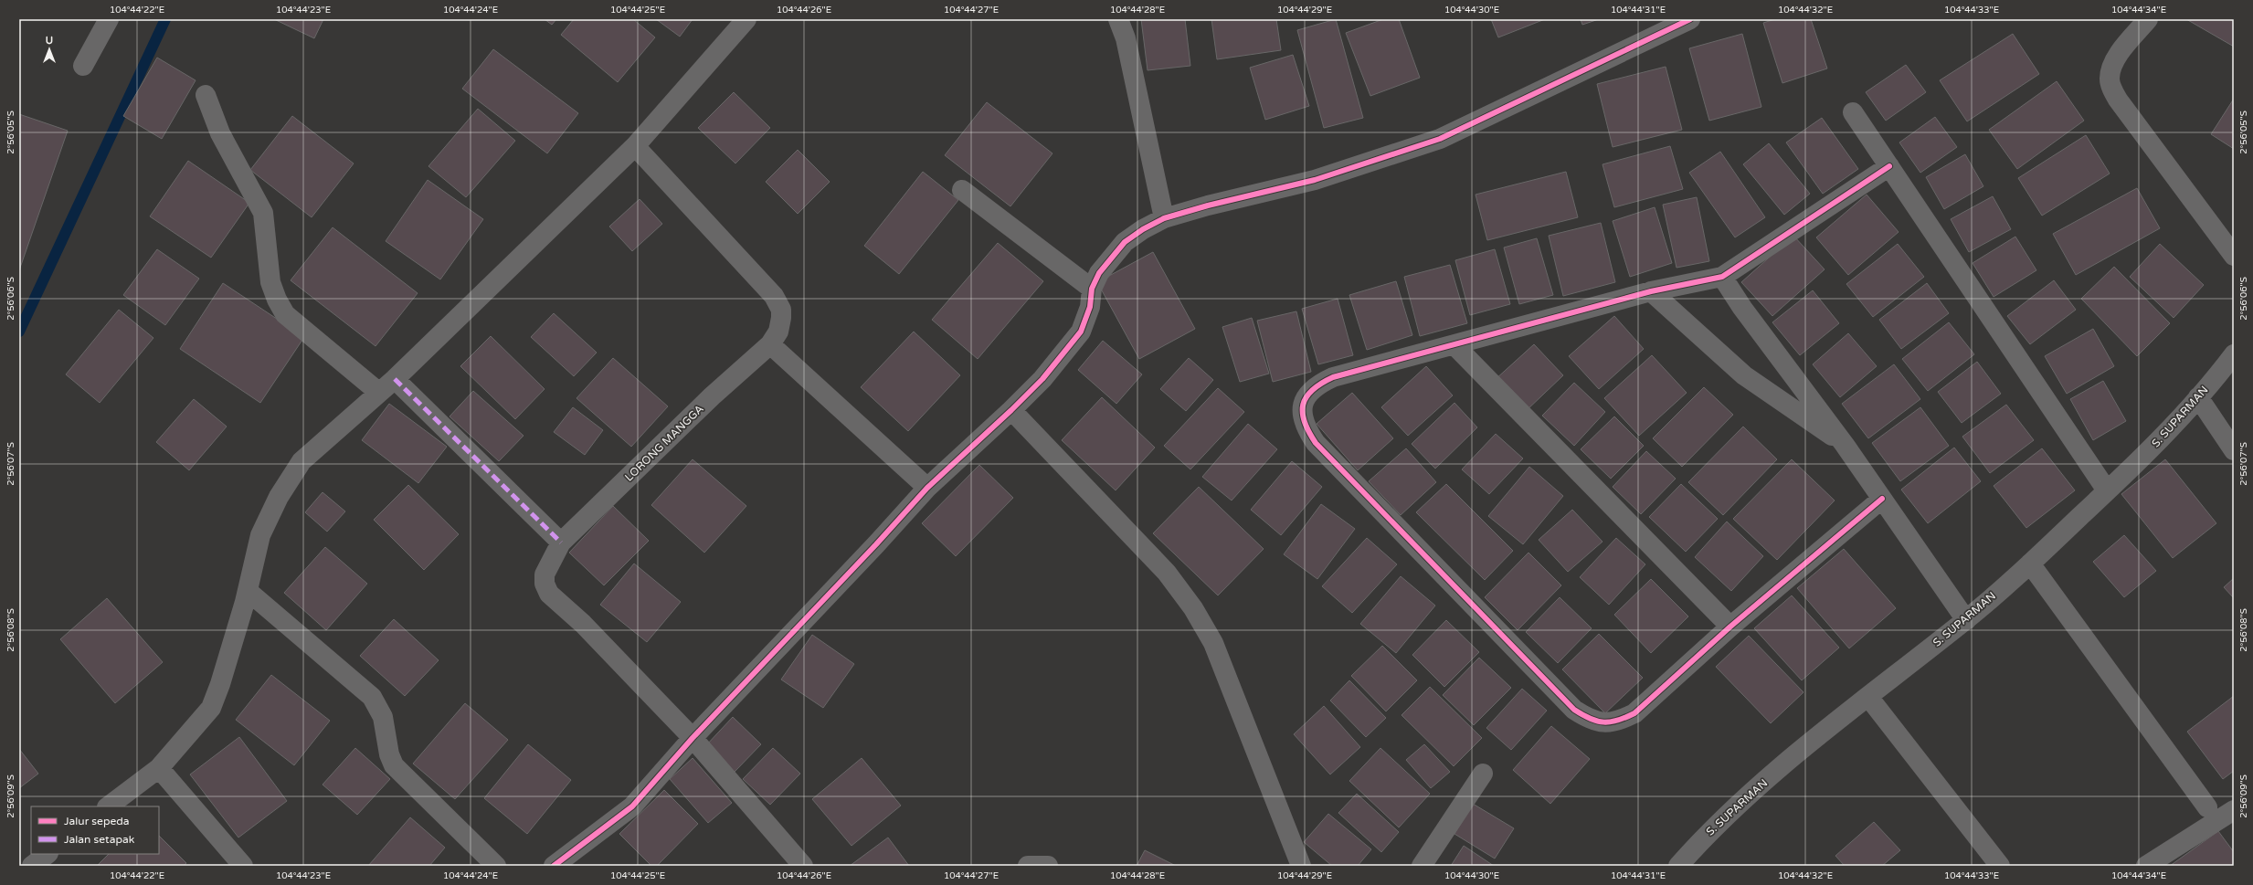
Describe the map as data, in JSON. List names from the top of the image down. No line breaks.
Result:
{"streets":{"street":["S. SUPARMAN","LORONG MANGGA"]},"legend":["Jalur sepeda","Jalan setapak"],"north":"top","coordinates":["104°44'22\"E","104°44'23\"E","104°44'24\"E","104°44'25\"E","104°44'26\"E","104°44'27\"E","104°44'28\"E","104°44'29\"E","104°44'30\"E","104°44'31\"E","104°44'32\"E","104°44'33\"E","104°44'34\"E","2°56'05\"S","2°56'06\"S","2°56'07\"S","2°56'08\"S","2°56'09\"S"]}
